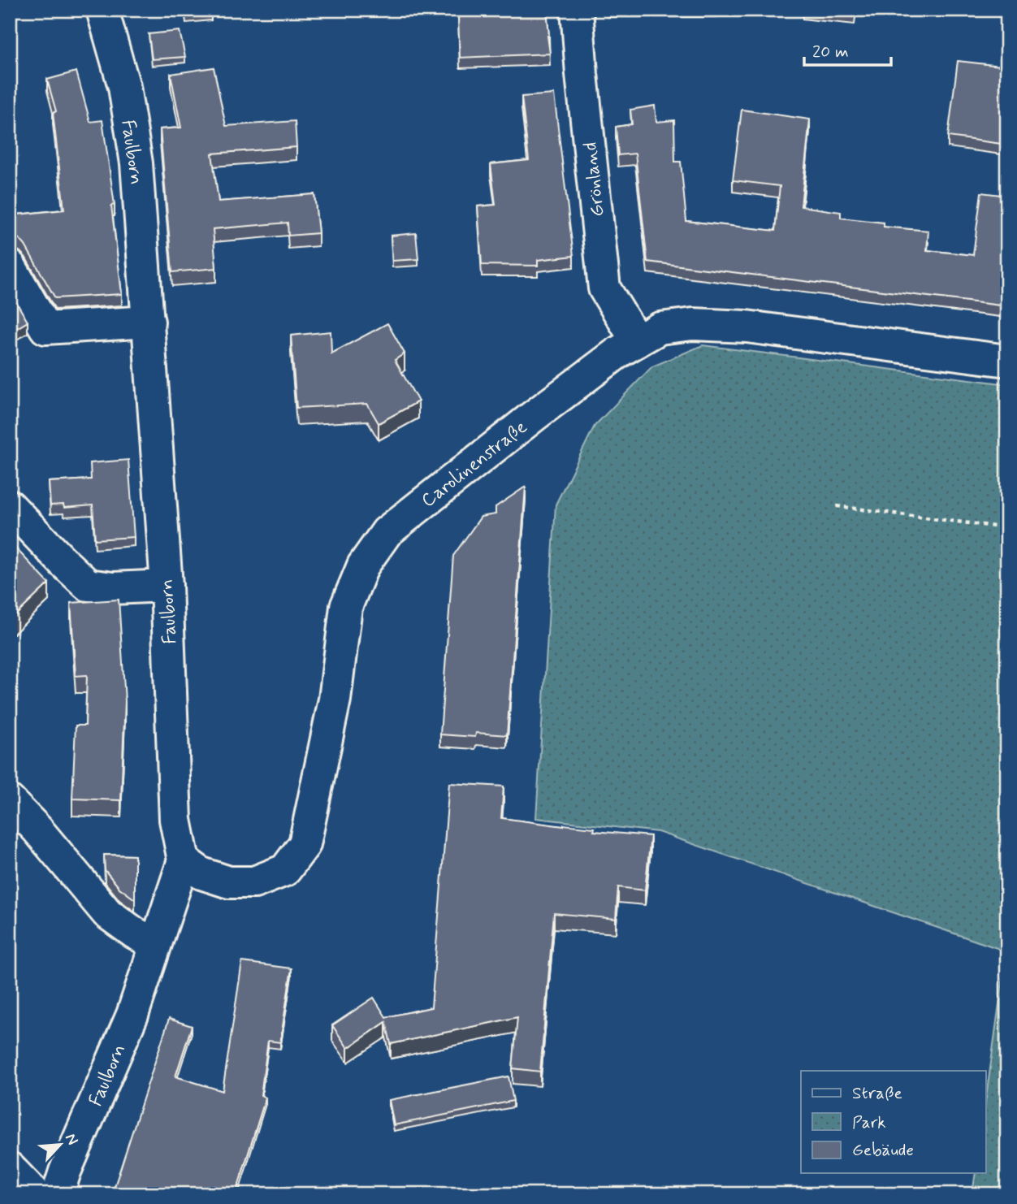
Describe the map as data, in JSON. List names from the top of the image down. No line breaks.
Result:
{"streets":{"street":["Faulborn","Grönland","Carolinenstraße"]},"crossings":[["Faulborn","Carolinenstraße"],["Grönland","Carolinenstraße"]],"legend":["Straße","Park","Gebäude"],"scale_bar":"20 m","north":"top right"}
